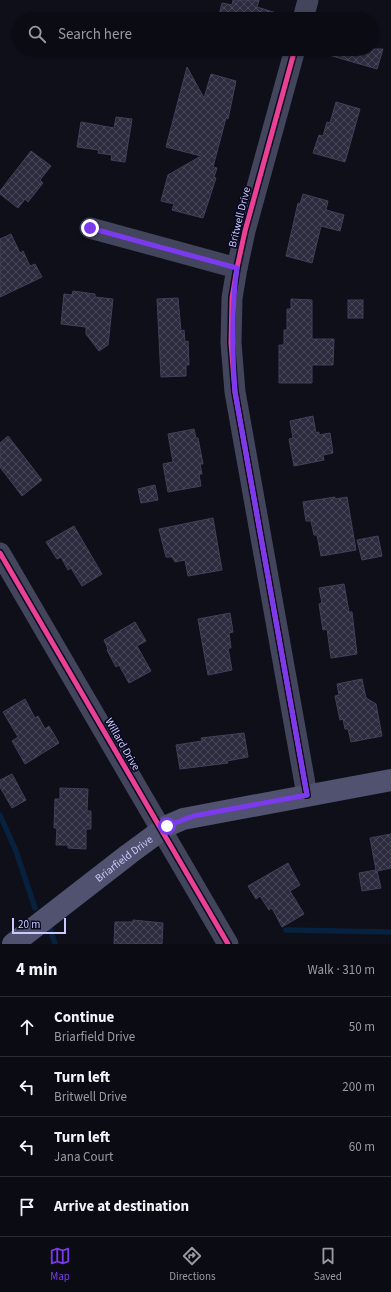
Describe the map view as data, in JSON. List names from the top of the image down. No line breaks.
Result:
{"streets":{"street":["Britwell Drive","Willard Drive","Briarfield Drive"]},"crossings":[["Britwell Drive","Briarfield Drive"],["Willard Drive","Briarfield Drive"]],"scale_bar":"20 m","page":{"search":"Search here","scale":"20 m","heading":["4 min","Walk · 310 m"],"list":[["Continue","Briarfield Drive","50 m"],["Turn left","Britwell Drive","200 m"],["Turn left","Jana Court","60 m"],"Arrive at destination"],"nav":["Map","Directions","Saved"]}}
